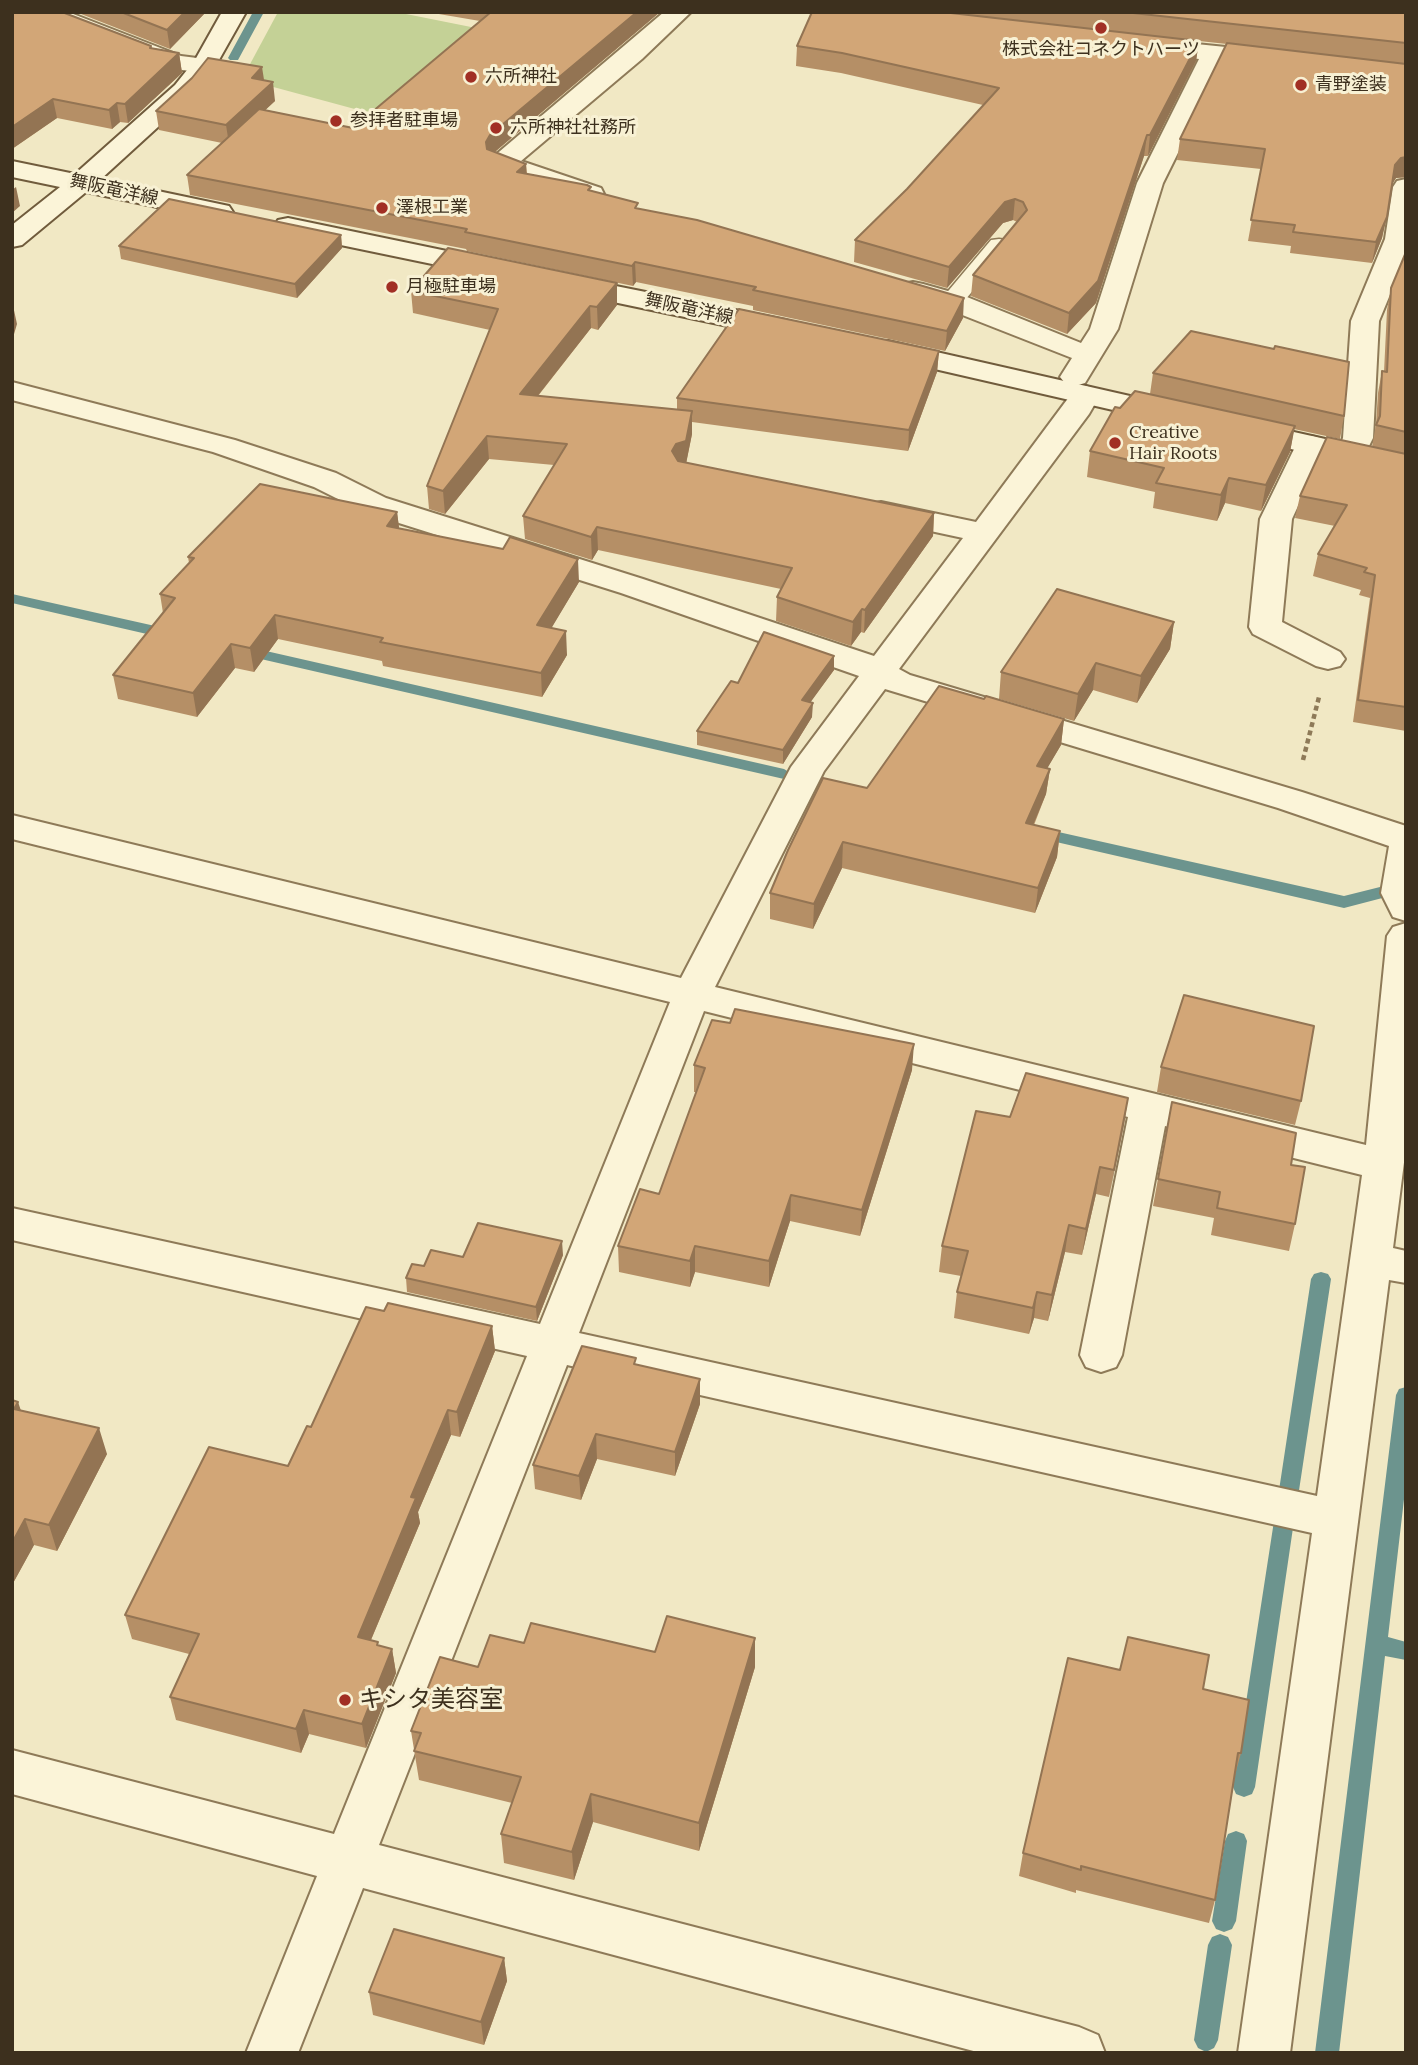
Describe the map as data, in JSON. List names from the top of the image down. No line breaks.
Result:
{"streets":{"street":["舞阪竜洋線"]},"places":["株式会社コネクトハーツ","六所神社","青野塗装","参拝者駐車場","六所神社社務所","澤根工業","月極駐車場","Creative Hair Roots","キシタ美容室"]}
